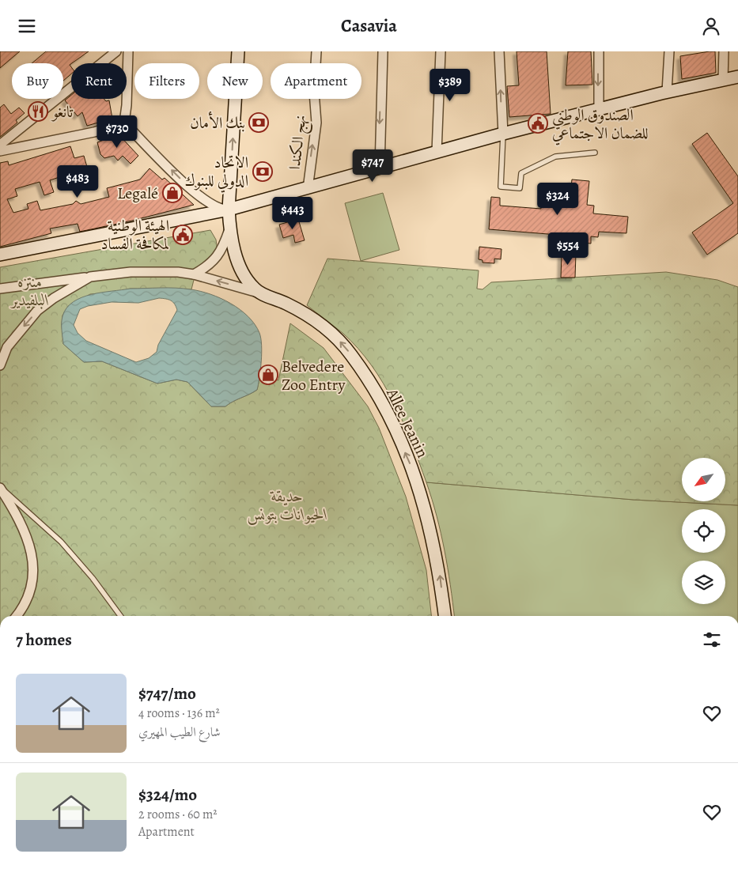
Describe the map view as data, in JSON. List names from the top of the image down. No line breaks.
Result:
{"streets":{"main road":["Allee Jeanin"],"street":["نهج الكندا"]},"one_way":["Allee Jeanin"],"parks":["منتزه البلفيدير","حديقة الحيوانات بتونس"],"places":{"restaurant":["تانغو"],"bank":["بنك الأمان","الاتحاد الدولي للبنوك"],"public building":["الصندوق الوطني للضمان الاجتماعي","الهيئة الوطنية لمكافحة الفساد"],"shop":["Legalé","Belvedere Zoo Entry"]},"north":"bottom left","page":{"header":"Casavia","chip":["Buy","Rent","Filters","New","Apartment"],"price":["$389","$730","$747","$483","$324","$443","$554"],"heading":"7 homes","list":[{"name":"$747/mo","note":"4 rooms · 136 m² · شارع الطيب المهيري"},{"name":"$324/mo","note":"2 rooms · 60 m² · Apartment"}]}}
